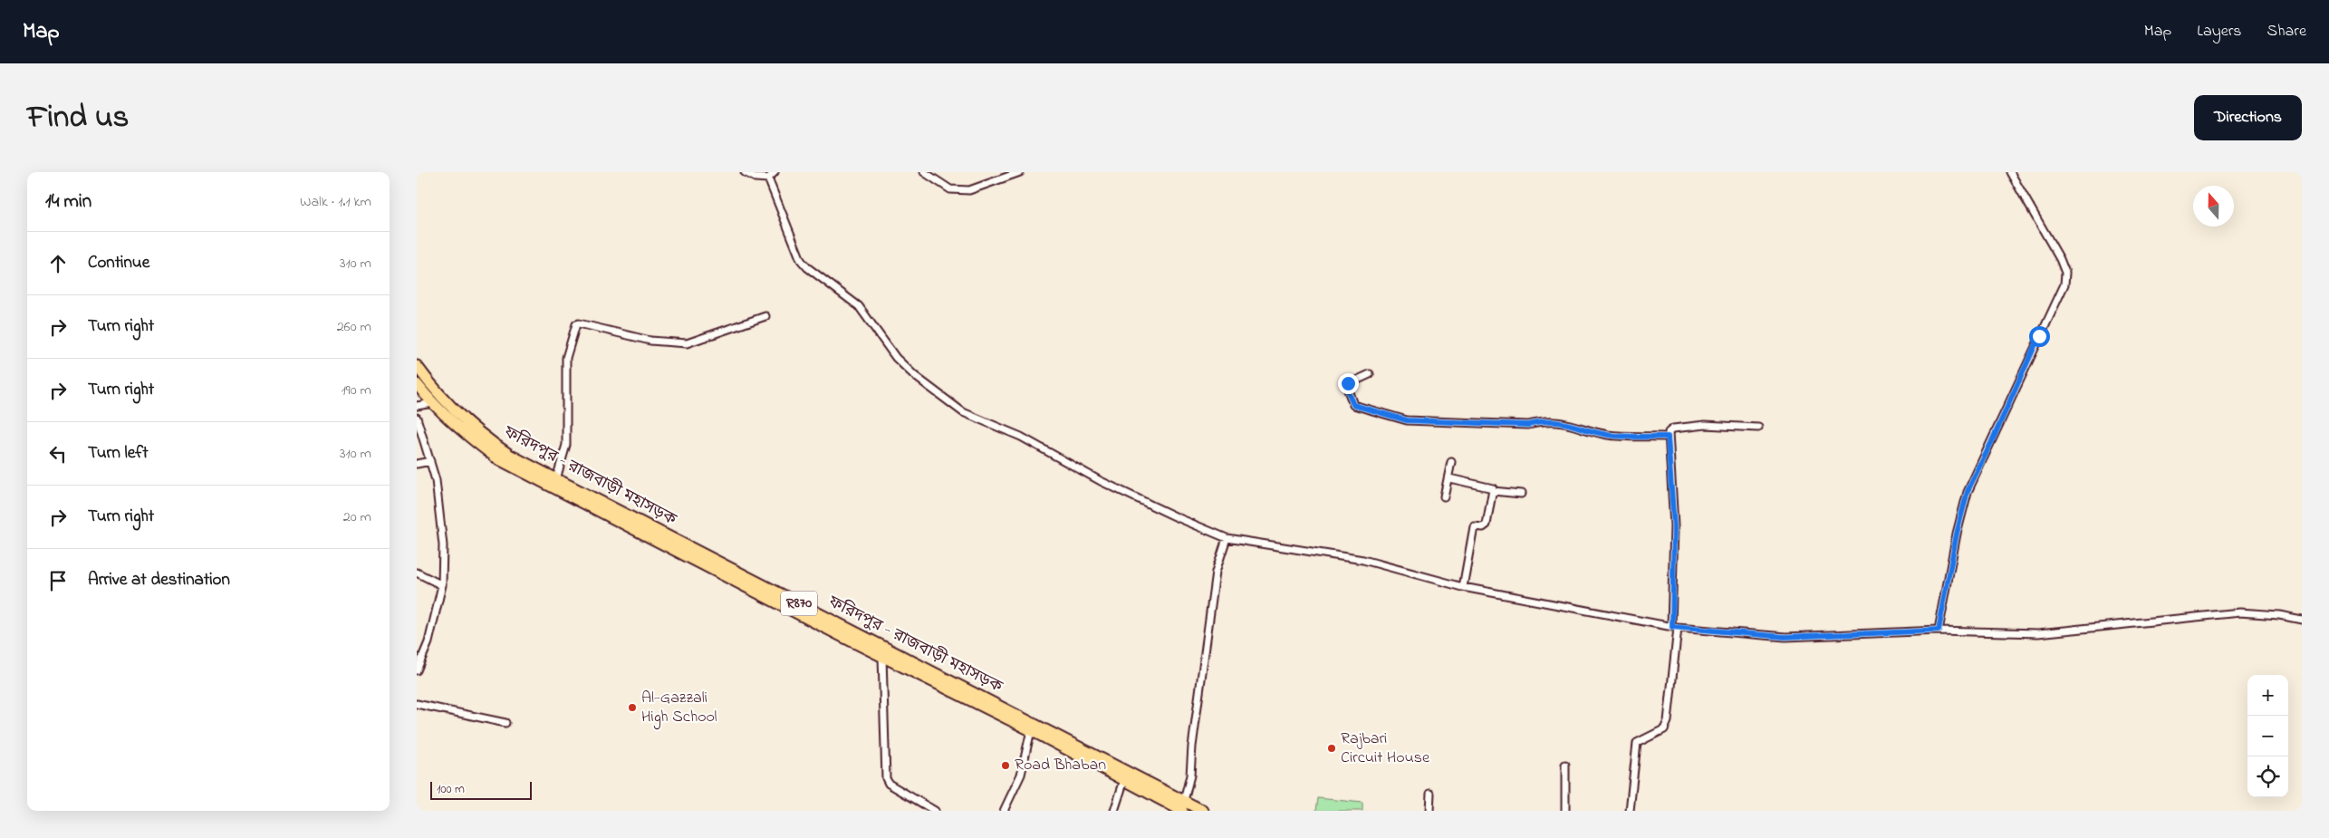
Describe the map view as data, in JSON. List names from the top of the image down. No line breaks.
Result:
{"streets":{"main road":["ফরিদপুর - রাজবাড়ী মহাসড়ক","R870"]},"places":["Al-Gazzali High School","Rajbari Circuit House","Road Bhaban"],"scale_bar":"100 m","north":"top","page":{"header":"Map","nav":["Map","Layers","Share"],"title":"Find us","buttons":"Directions","heading":["14 min","Walk · 1.1 km"],"list":[["Continue","310 m"],["Turn right","260 m"],["Turn right","190 m"],["Turn left","310 m"],["Turn right","20 m"],"Arrive at destination"],"map_buttons":["+","−"],"scale":"100 m"}}
